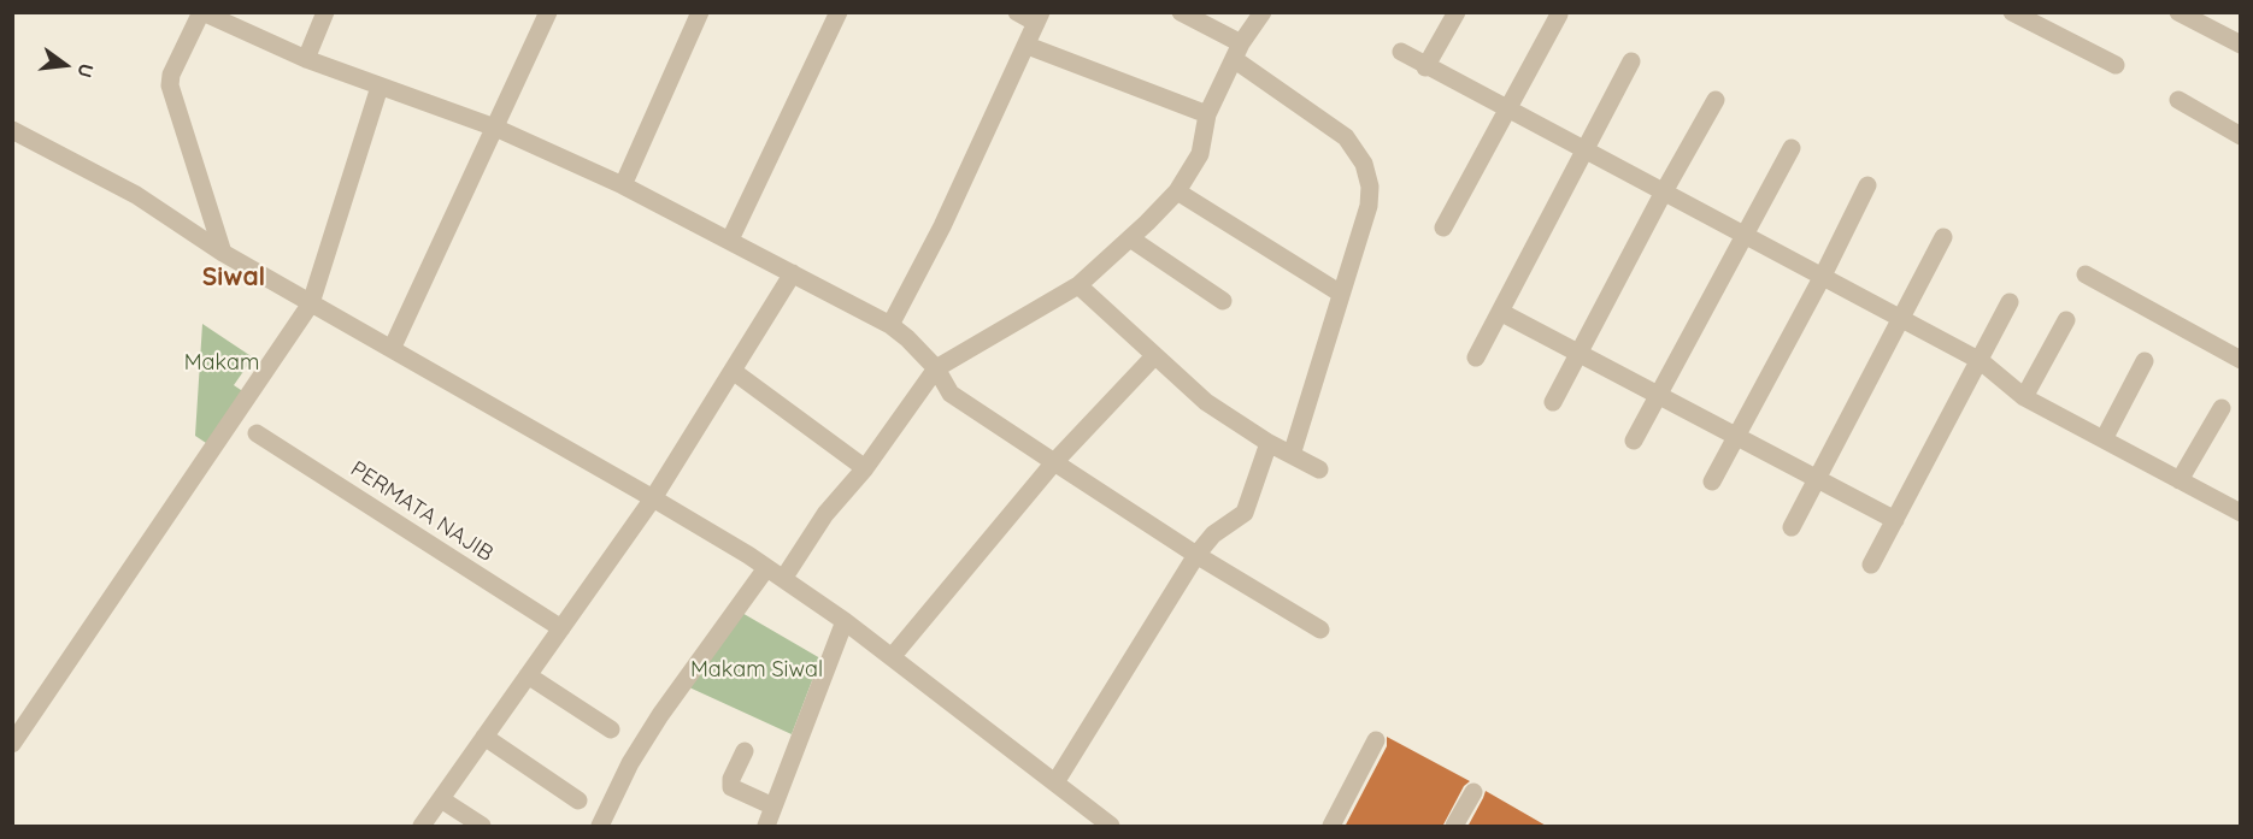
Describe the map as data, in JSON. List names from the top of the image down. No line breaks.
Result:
{"streets":{"street":["PERMATA NAJIB"]},"districts":["Siwal"],"parks":["Makam","Makam Siwal"],"north":"right"}
